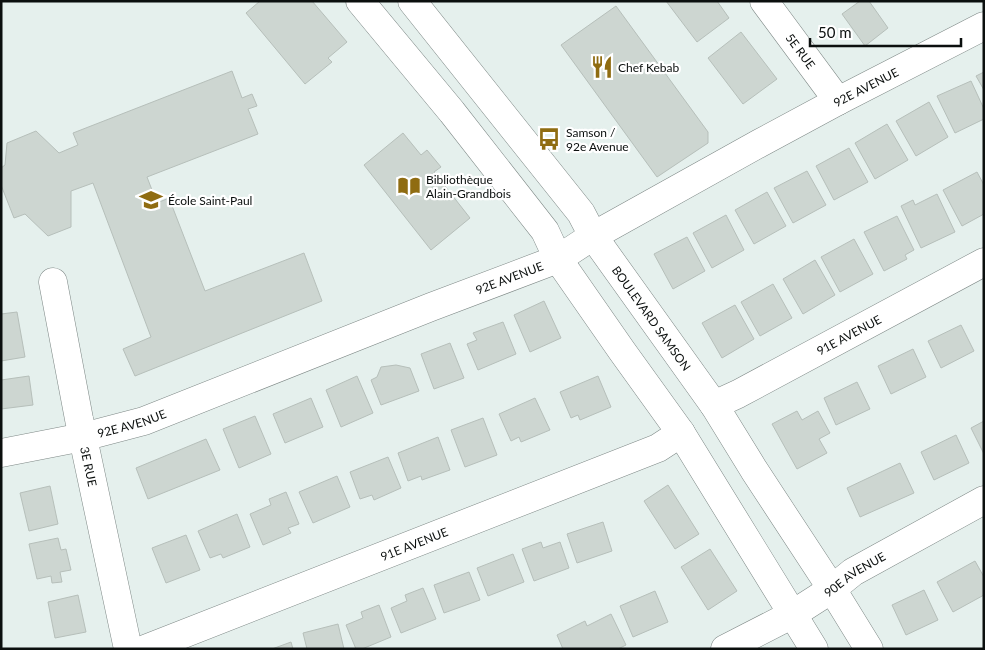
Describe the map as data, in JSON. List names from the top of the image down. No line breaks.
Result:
{"streets":{"street":["5E RUE","92E AVENUE","BOULEVARD SAMSON","91E AVENUE","3E RUE","90E AVENUE"]},"crossings":[["5E RUE","92E AVENUE"],["92E AVENUE","BOULEVARD SAMSON"],["92E AVENUE","3E RUE"],["BOULEVARD SAMSON","91E AVENUE"],["BOULEVARD SAMSON","90E AVENUE"]],"places":{"restaurant":["Chef Kebab"],"bus stop":["Samson / 92e Avenue"],"library":["Bibliothèque Alain-Grandbois"],"school or university":["École Saint-Paul"]},"scale_bar":"50 m"}
